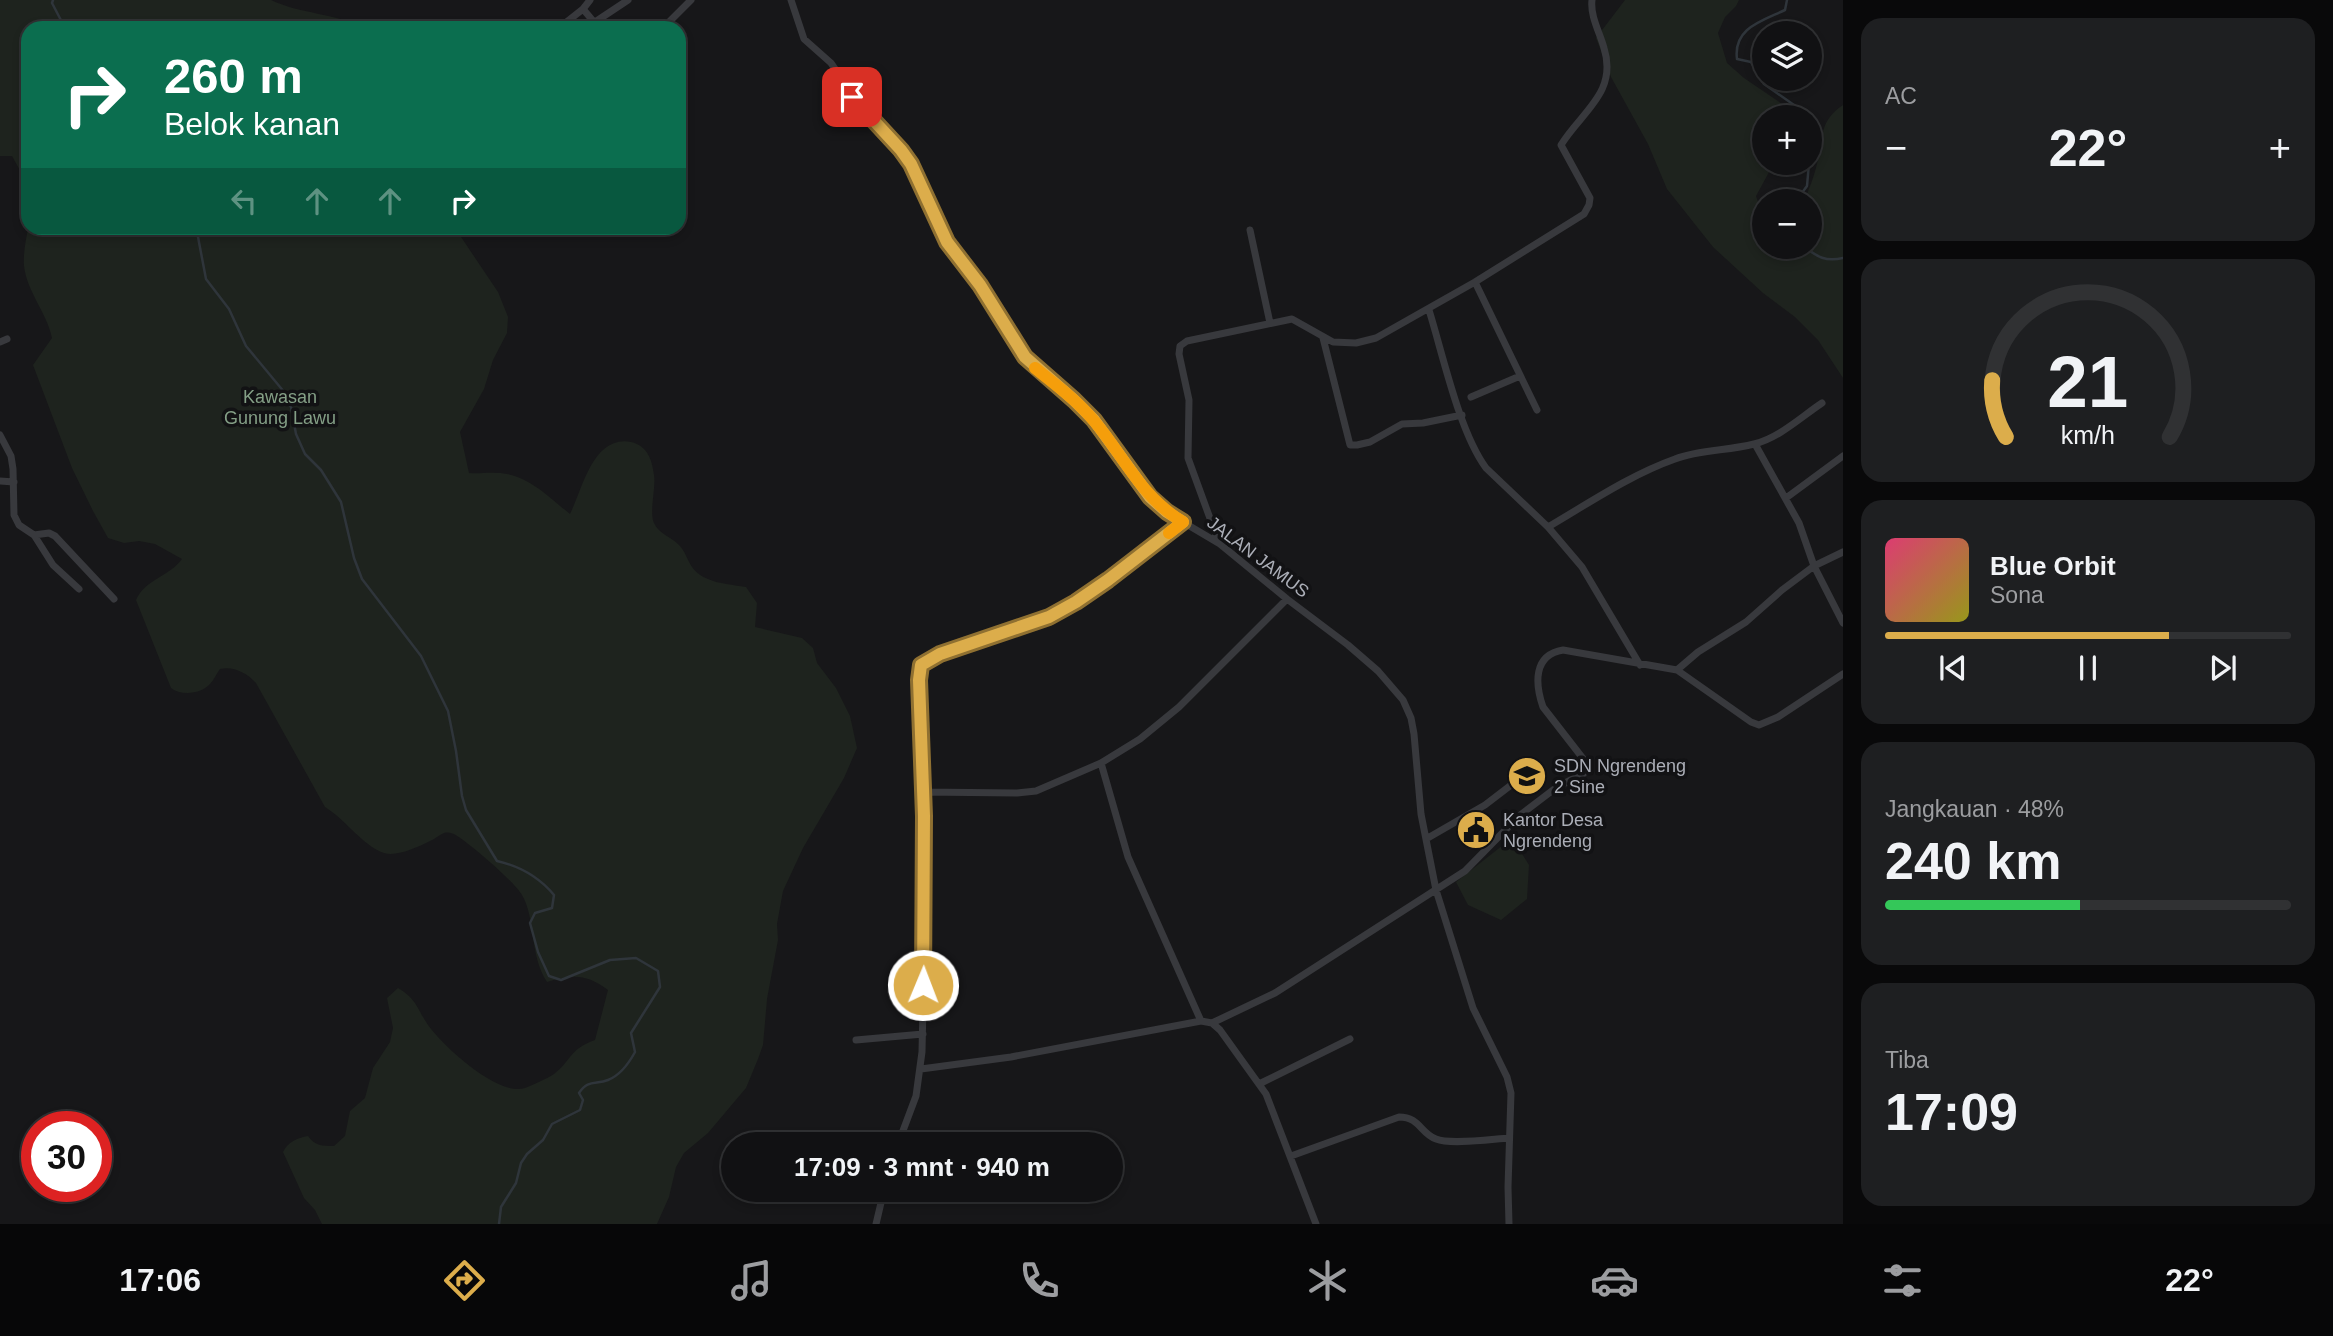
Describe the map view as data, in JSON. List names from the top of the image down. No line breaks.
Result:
{"streets":{"street":["JALAN JAMUS"]},"parks":["Kawasan Gunung Lawu"],"places":{"school or university":["SDN Ngrendeng 2 Sine"],"public building":["Kantor Desa Ngrendeng"]},"page":{"tile":["AC",["Jangkauan · 48%","240 km"],["Tiba","17:09"]],"map_buttons":["+","−"],"turn":["260 m","Belok kanan"],"heat":["−","22°","+"],"song":["Blue Orbit","Sona"],"limit":"30","trip":"17:09 · 3 mnt · 940 m","tabs":["17:06","22°"],"gauge":["21","km/h"]}}
